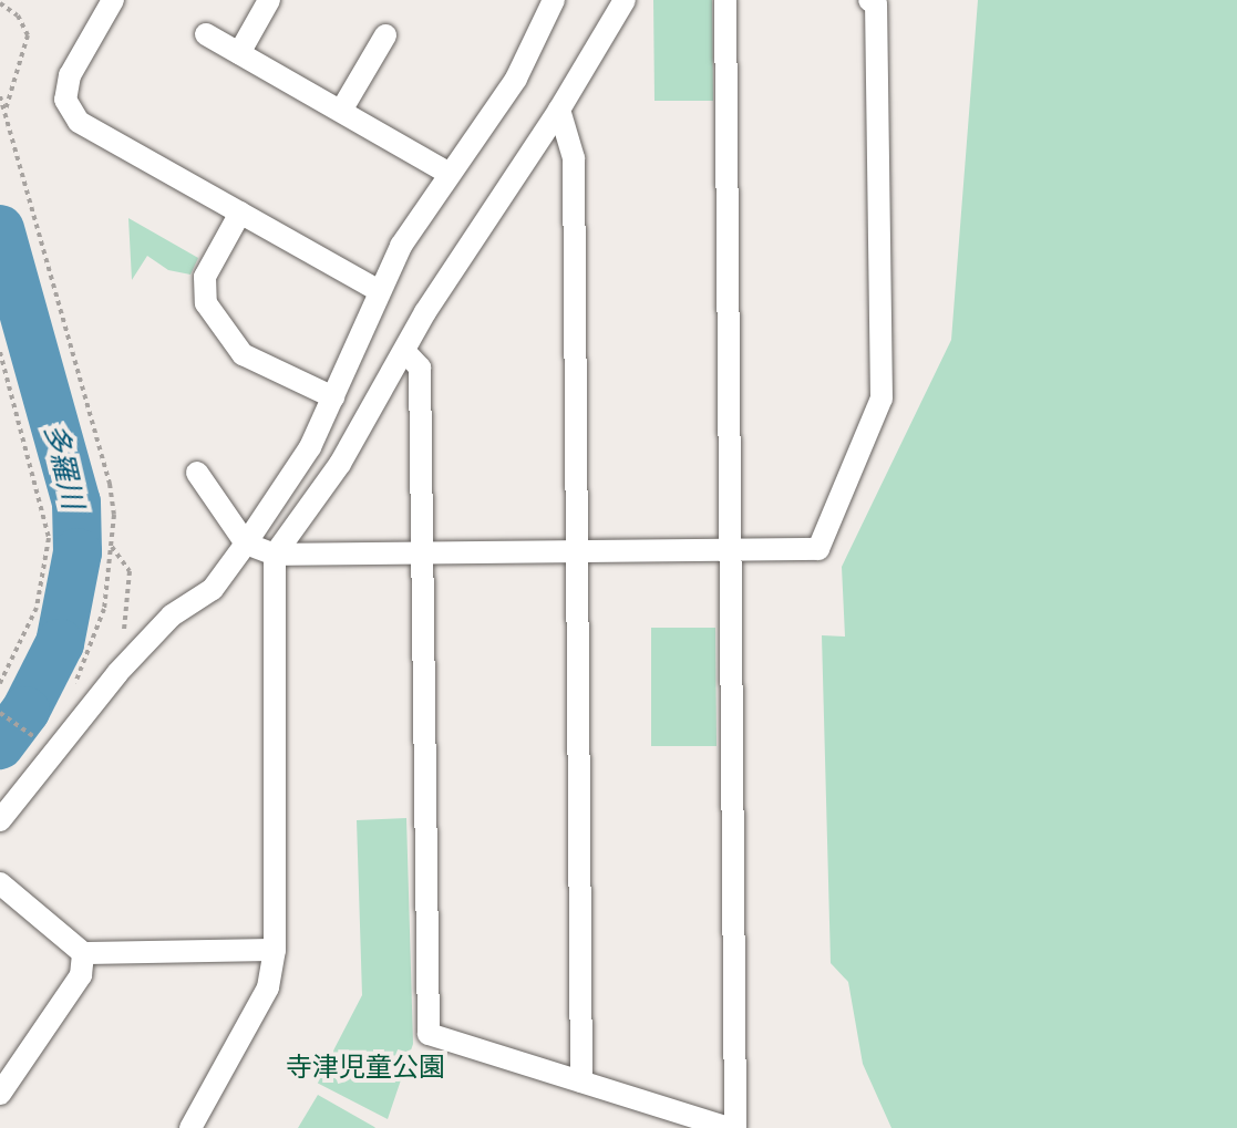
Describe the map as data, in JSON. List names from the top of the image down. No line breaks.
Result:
{"water":["多羅川"],"parks":["寺津児童公園"]}
